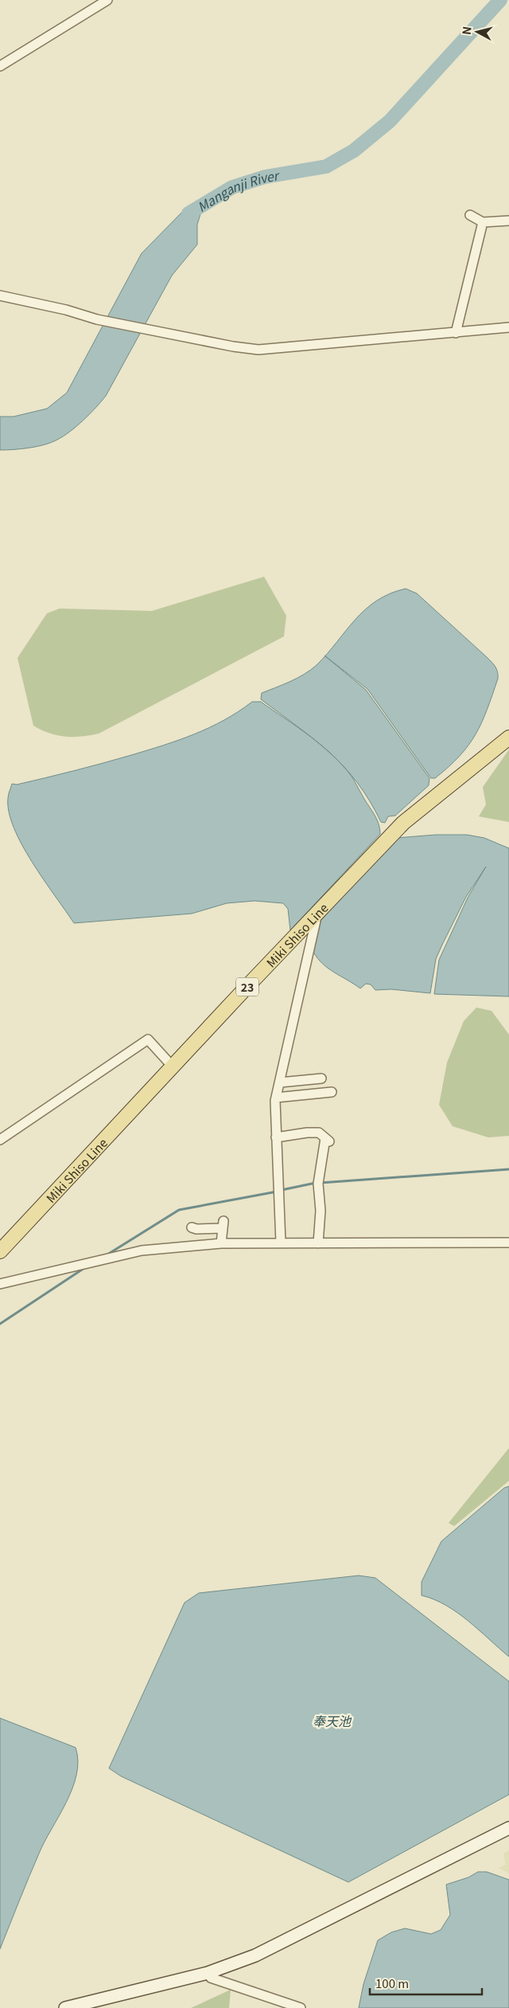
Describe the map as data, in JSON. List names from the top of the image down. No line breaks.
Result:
{"streets":{"main road":["Miki Shiso Line","23"]},"water":["Manganji River","奉天池"],"scale_bar":"100 m","north":"left"}
